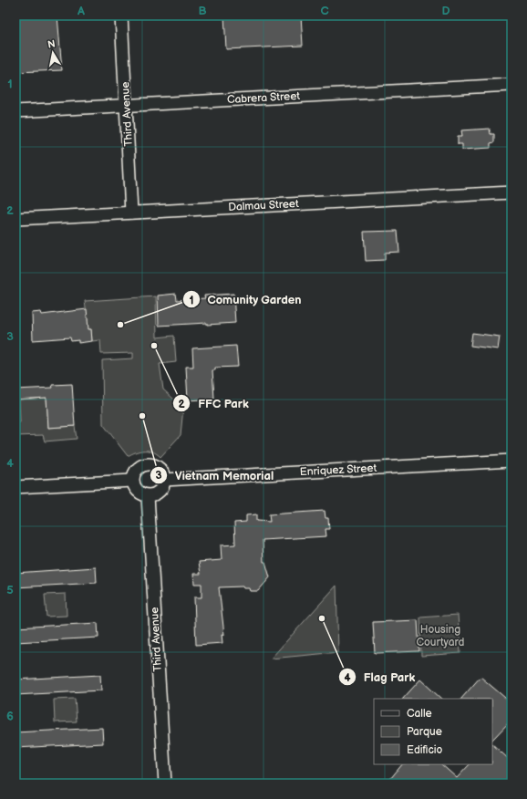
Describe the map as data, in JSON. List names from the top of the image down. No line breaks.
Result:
{"streets":{"street":["Cabrera Street","Third Avenue","Dalmau Street","Enriquez Street"]},"crossings":[["Cabrera Street","Third Avenue"],["Third Avenue","Dalmau Street"],["Third Avenue","Enriquez Street"]],"parks":["Housing Courtyard"],"places":["Comunity Garden","FFC Park","Vietnam Memorial","Flag Park"],"legend":["Calle","Parque","Edificio"],"north":"top","grid":{"columns":["A","B","C","D"],"rows":["1","2","3","4","5","6"]}}
